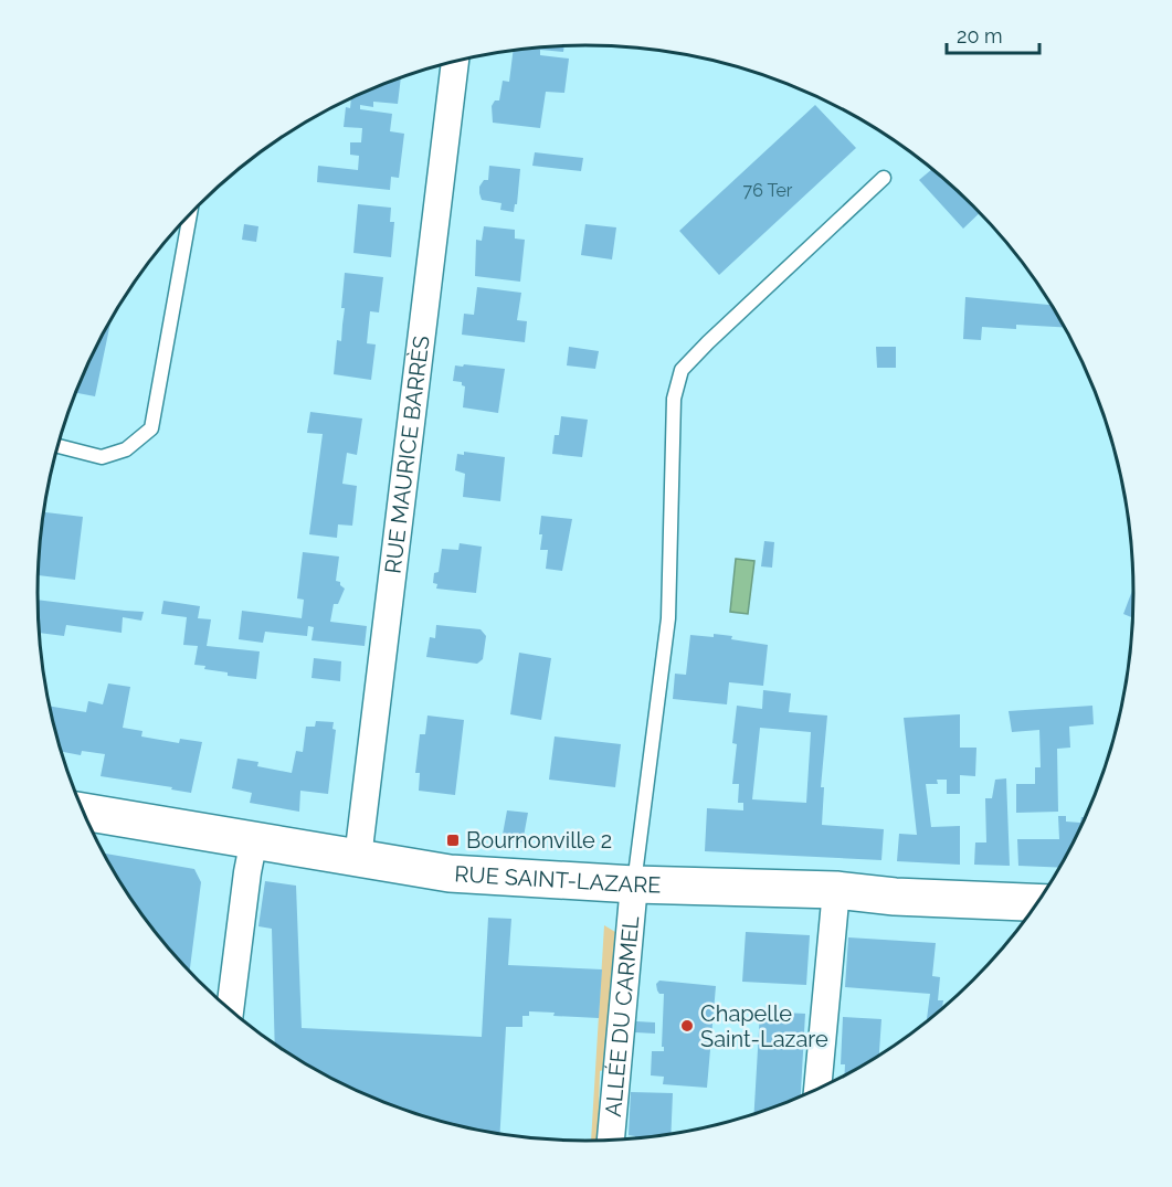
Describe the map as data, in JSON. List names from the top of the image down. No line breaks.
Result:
{"streets":{"main road":["RUE SAINT-LAZARE"],"street":["RUE MAURICE BARRÈS","ALLÉE DU CARMEL"]},"crossings":[["RUE MAURICE BARRÈS","RUE SAINT-LAZARE"],["RUE SAINT-LAZARE","ALLÉE DU CARMEL"]],"places":{"transit":["Bournonville 2"],"other":["Chapelle Saint-Lazare"]},"house_numbers":["76 Ter"],"scale_bar":"20 m"}
